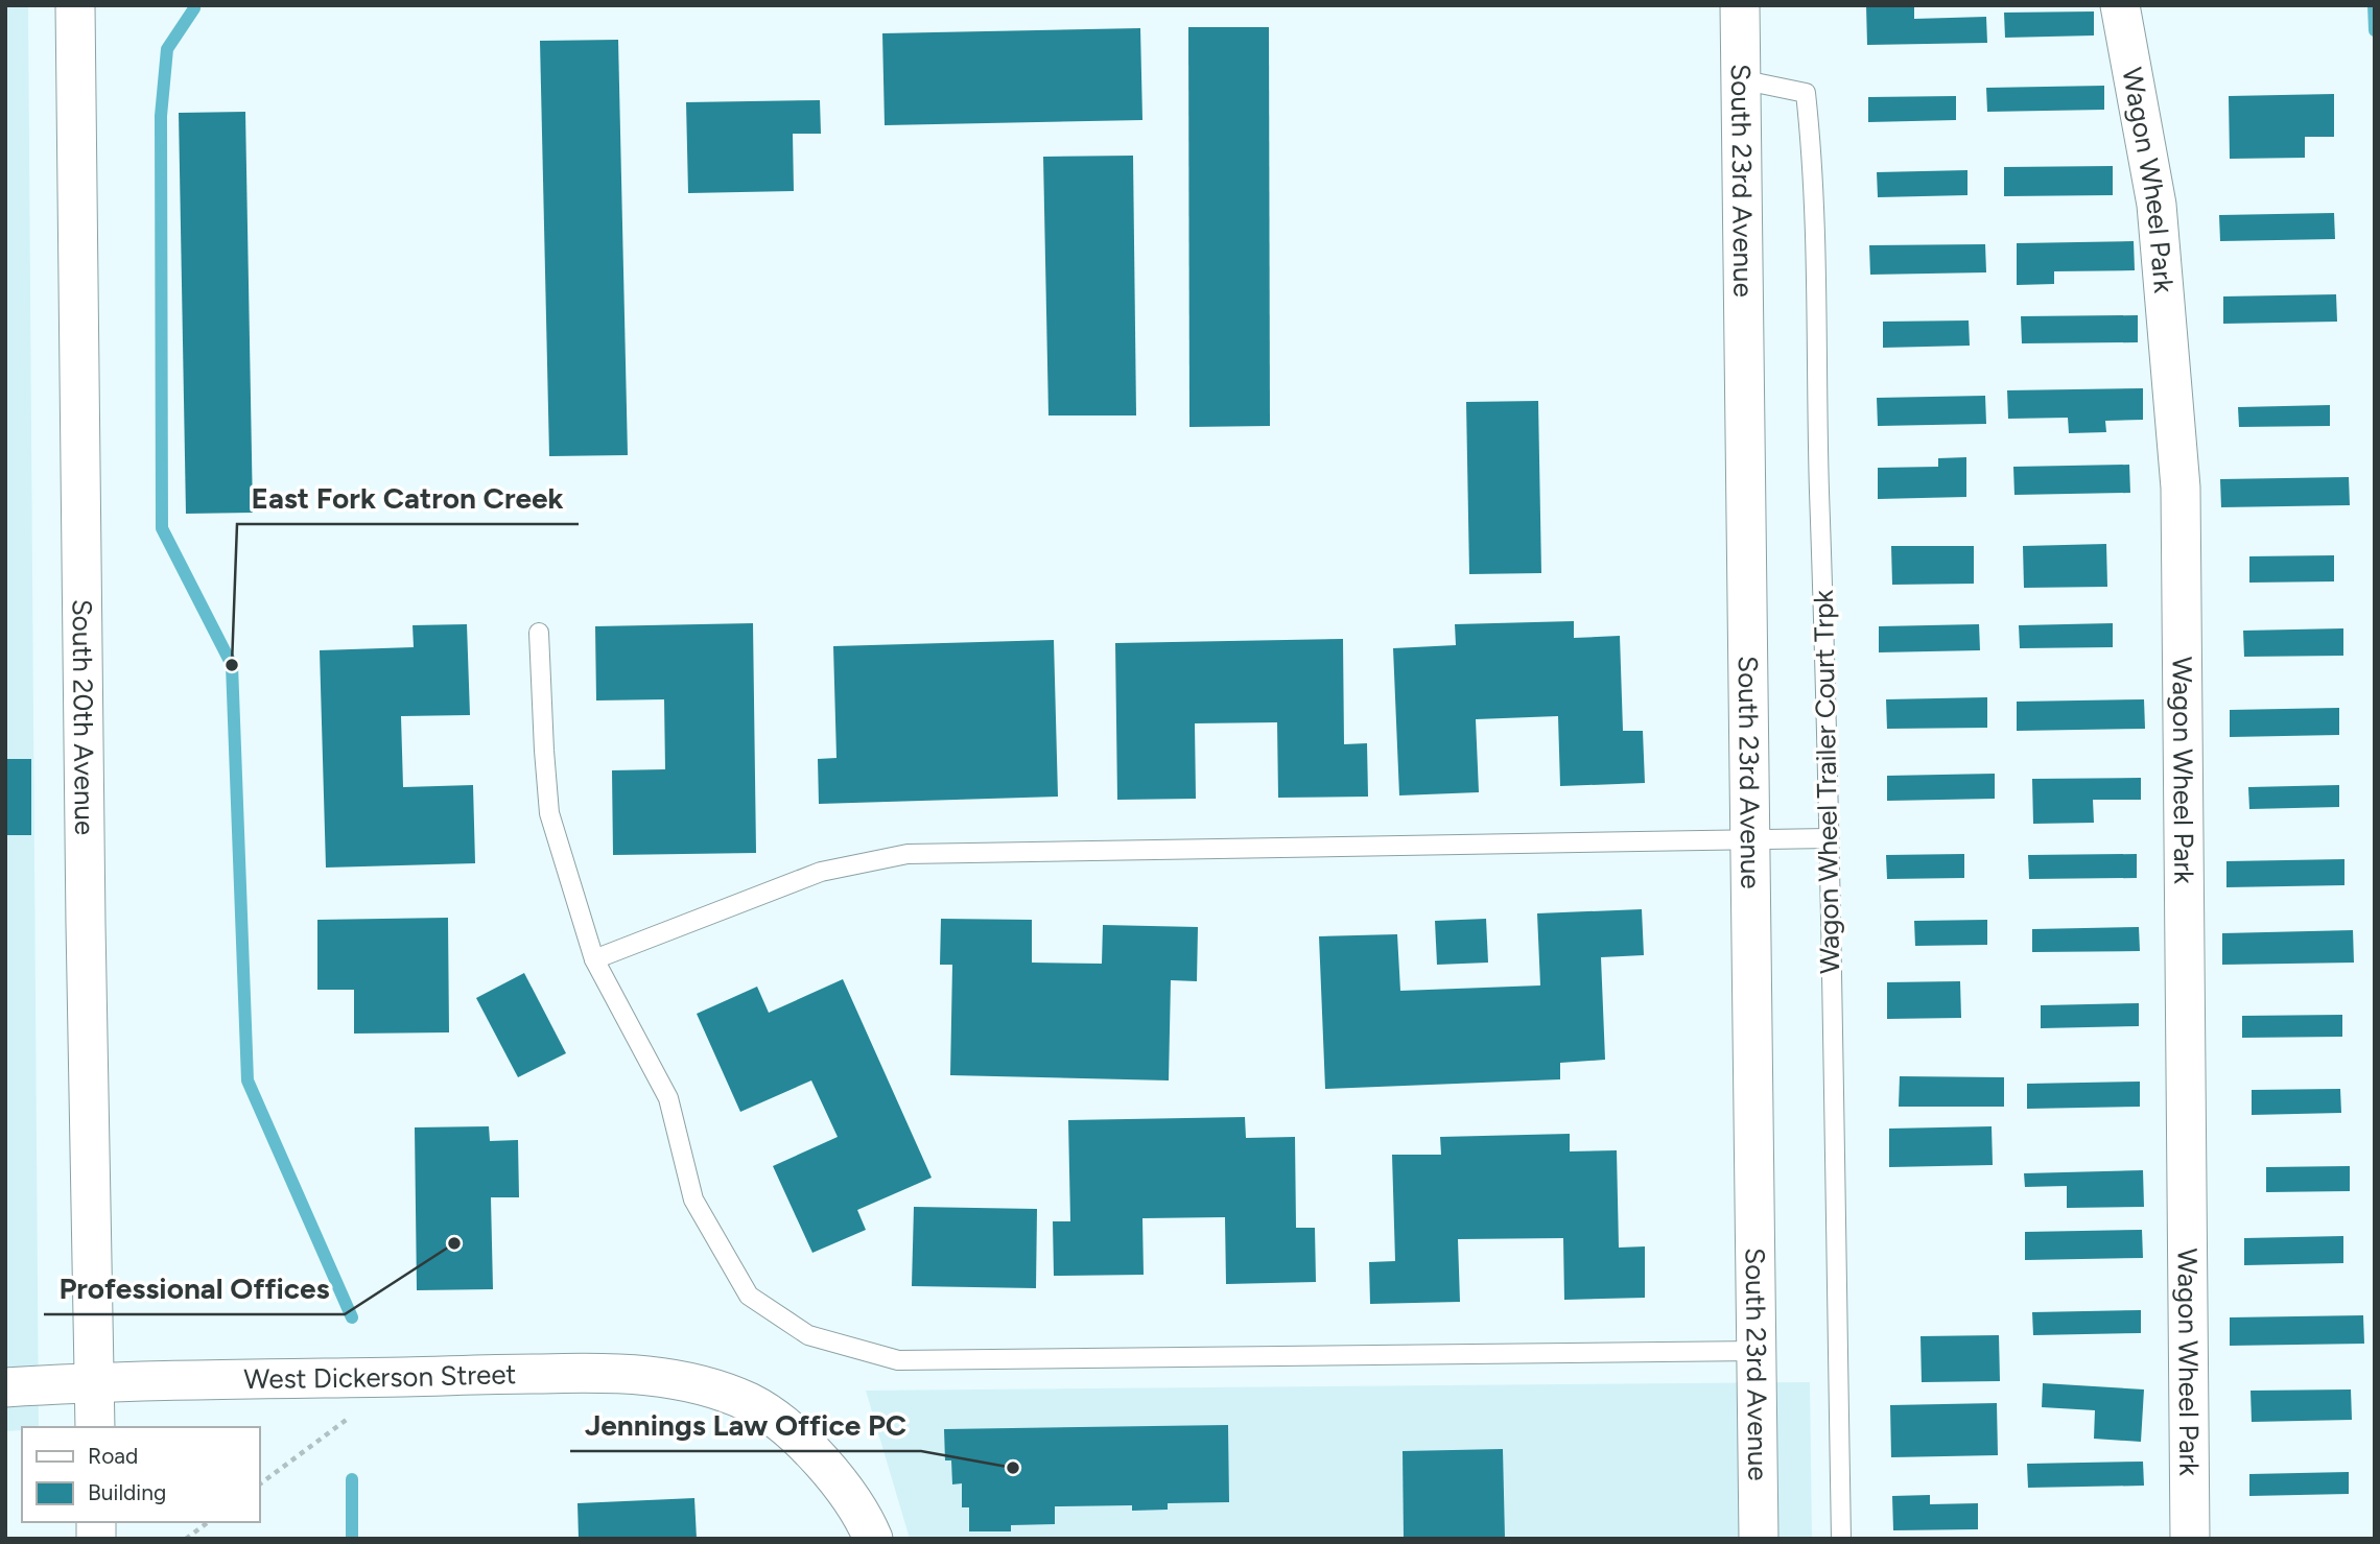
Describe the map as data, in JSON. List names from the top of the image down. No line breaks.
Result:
{"streets":{"street":["Wagon Wheel Park","South 23rd Avenue","South 20th Avenue","West Dickerson Street"],"lane":["Wagon Wheel Trailer Court Trpk"]},"crossings":[["South 23rd Avenue","Wagon Wheel Trailer Court Trpk"],["South 20th Avenue","West Dickerson Street"]],"places":["East Fork Catron Creek","Professional Offices","Jennings Law Office PC"],"legend":["Road","Building"]}
